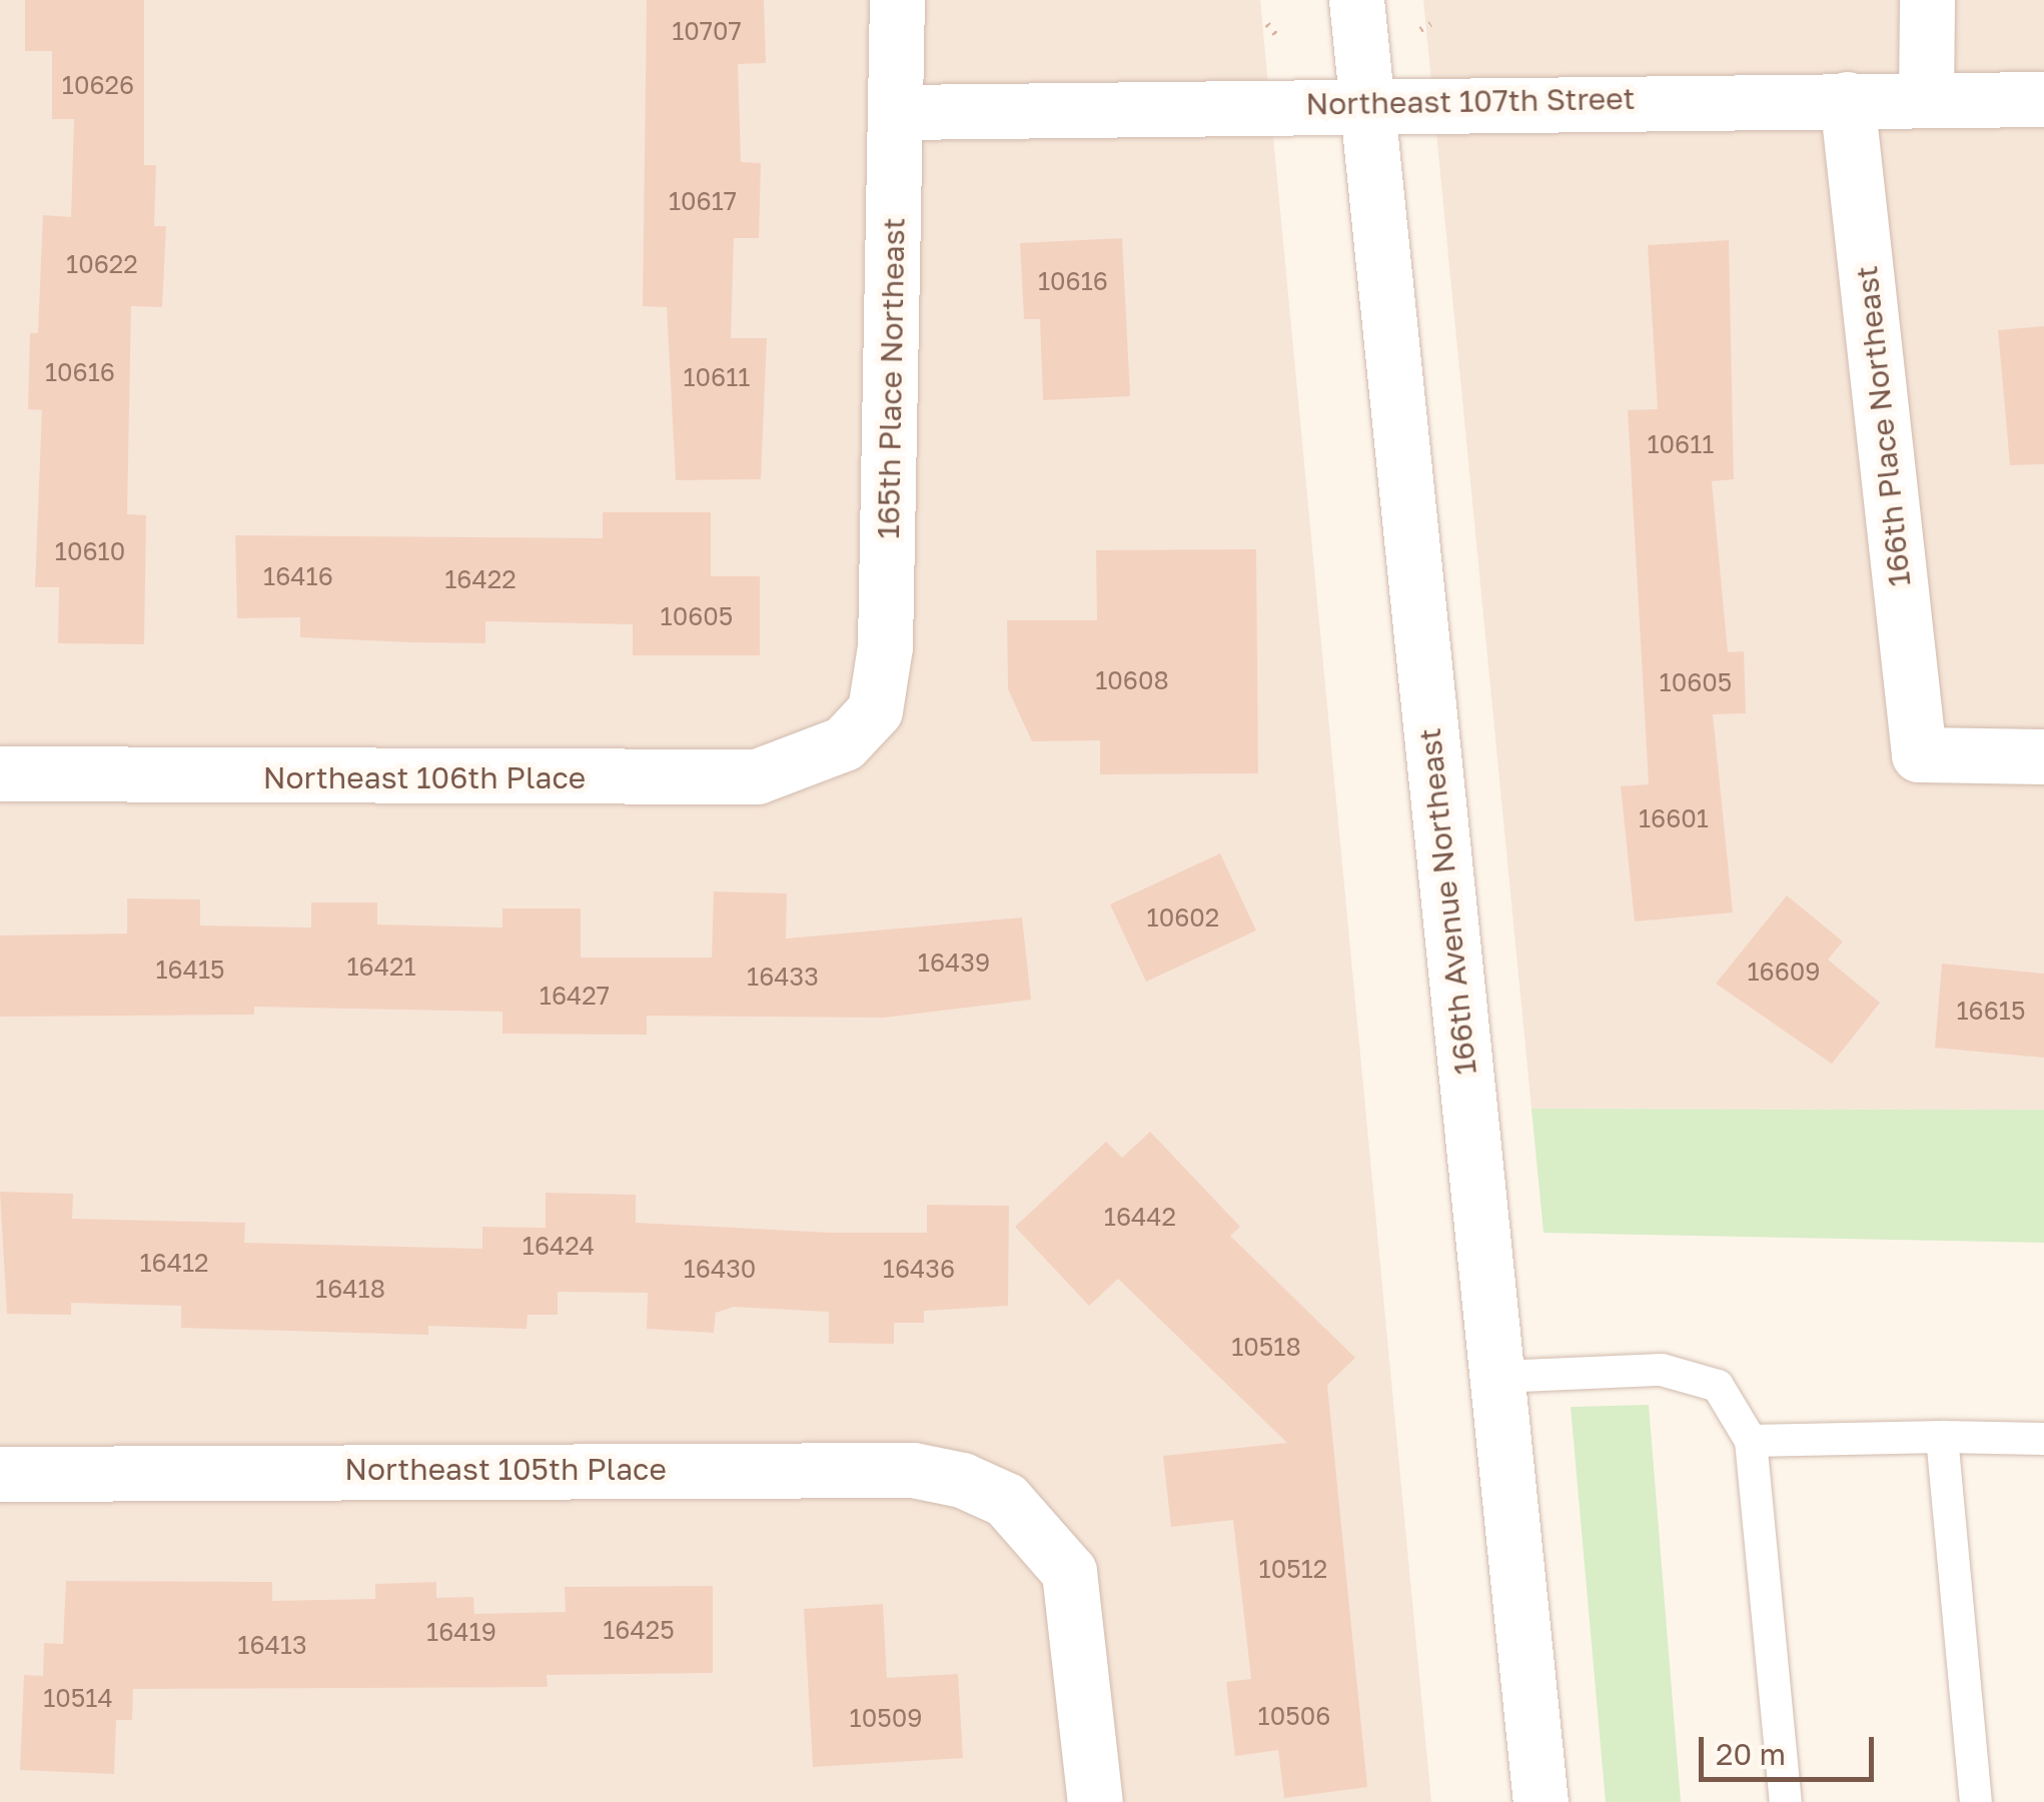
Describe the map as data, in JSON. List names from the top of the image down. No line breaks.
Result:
{"streets":{"street":["Northeast 107th Street","165th Place Northeast","166th Place Northeast","Northeast 106th Place","166th Avenue Northeast","Northeast 105th Place"]},"crossings":[["Northeast 107th Street","165th Place Northeast"],["Northeast 107th Street","166th Place Northeast"],["Northeast 107th Street","166th Avenue Northeast"],["165th Place Northeast","Northeast 106th Place"]],"house_numbers":["10707","10626","10617","10622","10616","10616","10611","10611","10610","16416","16422","10605","10608","10605","16601","10602","16439","16421","16415","16609","16433","16427","16615","16442","16424","16412","16430","16436","16418","10518","10512","16425","16419","16413","10514","10506","10509"],"scale_bar":"20 m"}
